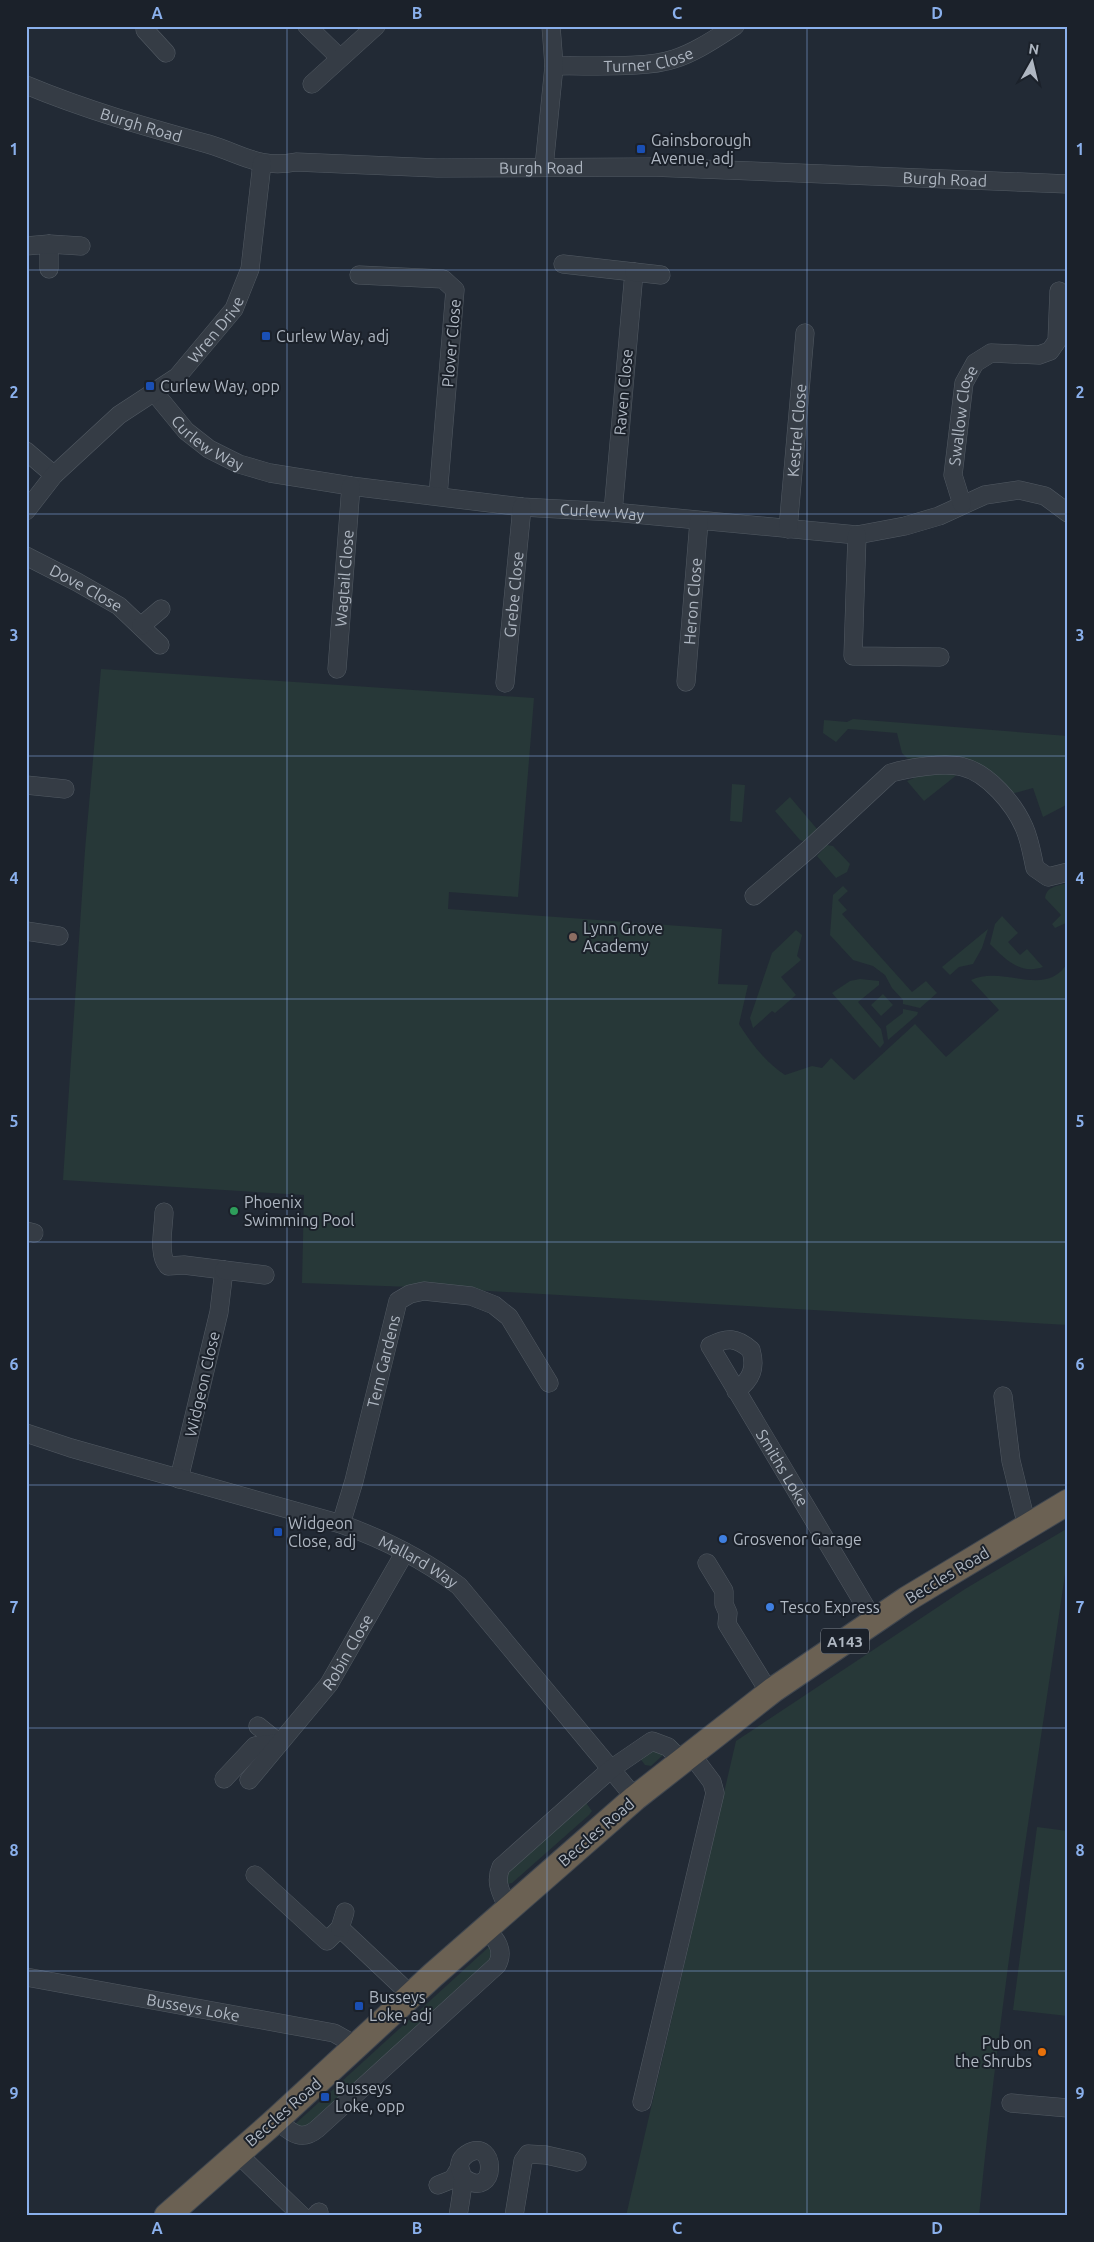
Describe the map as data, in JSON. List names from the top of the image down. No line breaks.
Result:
{"streets":{"highway":["Beccles Road","A143"],"street":["Turner Close","Burgh Road","Wren Drive","Plover Close","Raven Close","Swallow Close","Kestrel Close","Curlew Way","Wagtail Close","Dove Close","Grebe Close","Heron Close","Tern Gardens","Widgeon Close","Smiths Loke","Mallard Way","Robin Close","Busseys Loke"]},"crossings":[["Burgh Road","Wren Drive"],["Wren Drive","Curlew Way"],["Plover Close","Curlew Way"],["Raven Close","Curlew Way"],["Swallow Close","Curlew Way"],["Kestrel Close","Curlew Way"],["Curlew Way","Wagtail Close"],["Curlew Way","Grebe Close"],["Curlew Way","Heron Close"],["Tern Gardens","Mallard Way"],["Widgeon Close","Mallard Way"],["Smiths Loke","Beccles Road"],["Mallard Way","Beccles Road"],["Mallard Way","Robin Close"],["Beccles Road","Busseys Loke"]],"places":{"transit":["Gainsborough Avenue, adj","Curlew Way, adj","Curlew Way, opp","Widgeon Close, adj","Busseys Loke, adj","Busseys Loke, opp"],"other":["Lynn Grove Academy","Phoenix Swimming Pool","Grosvenor Garage","Tesco Express","Pub on the Shrubs"]},"north":"top","grid":{"columns":["A","B","C","D"],"rows":["1","2","3","4","5","6","7","8","9"]}}
